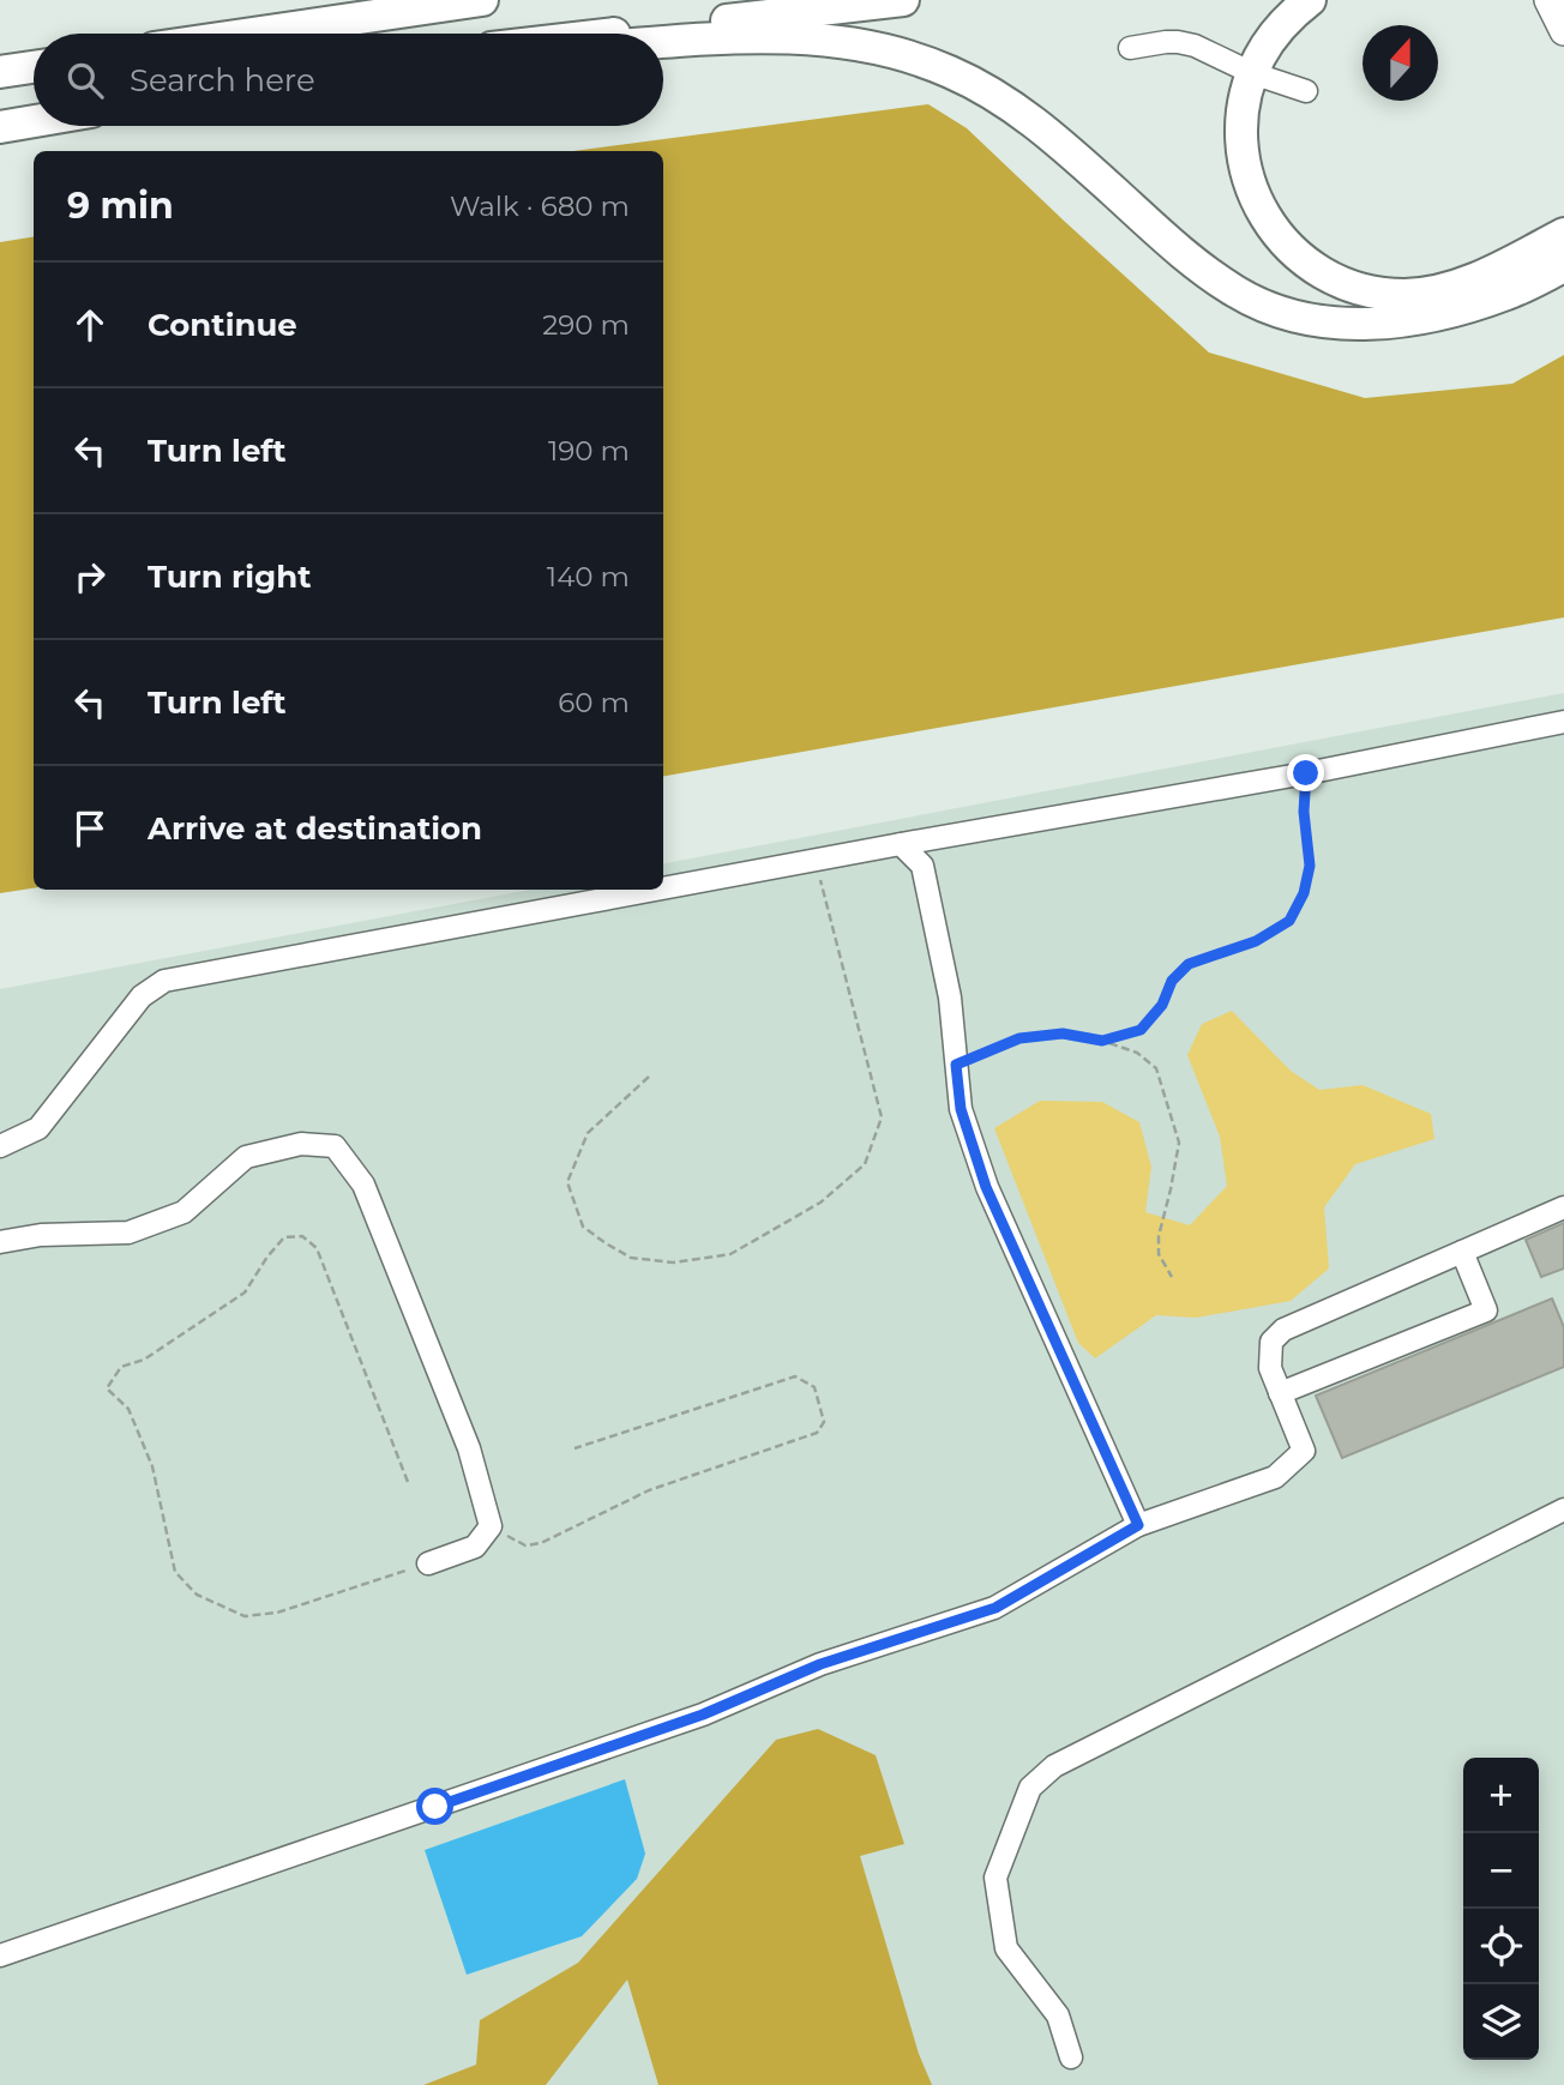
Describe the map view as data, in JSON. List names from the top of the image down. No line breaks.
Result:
{"north":"top","page":{"search":"Search here","heading":["9 min","Walk · 680 m"],"list":[["Continue","290 m"],["Turn left","190 m"],["Turn right","140 m"],["Turn left","60 m"],"Arrive at destination"],"map_buttons":["+","−"]}}
